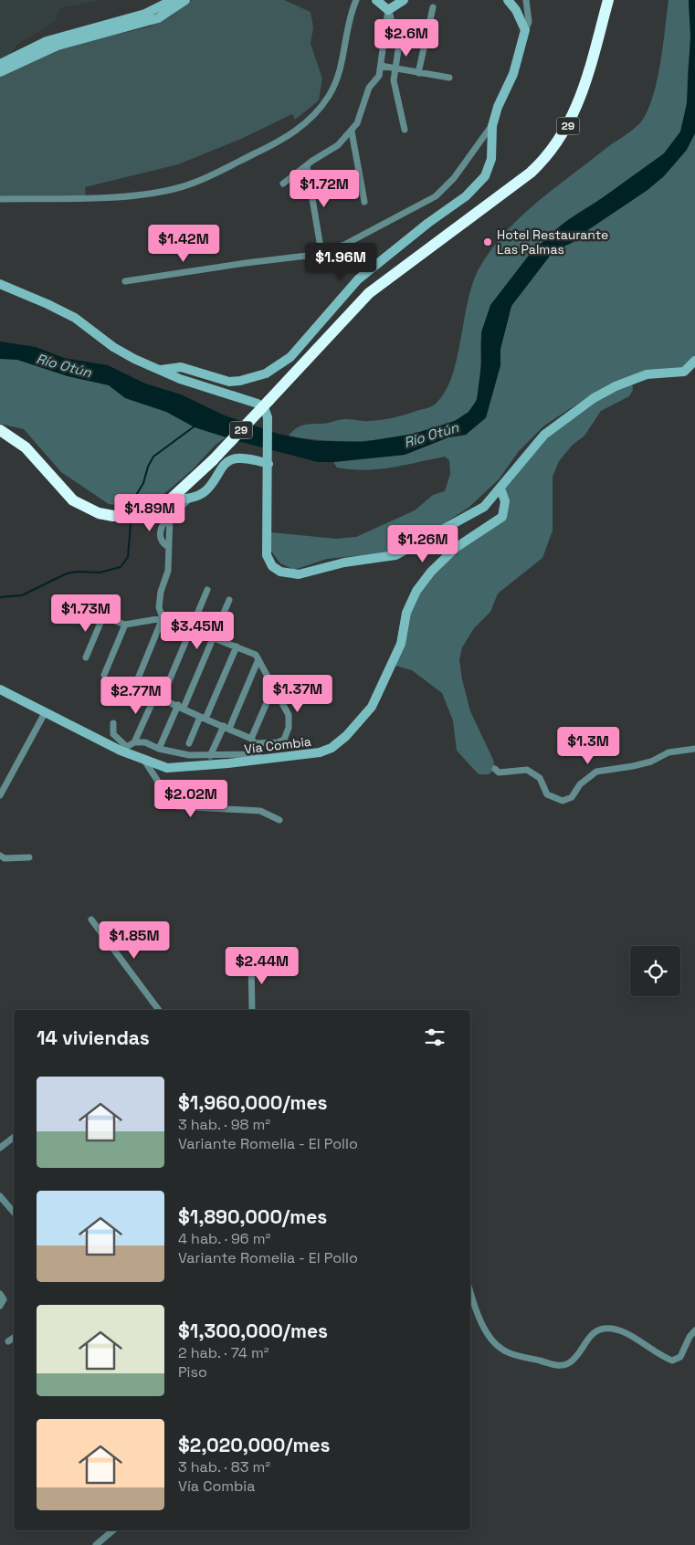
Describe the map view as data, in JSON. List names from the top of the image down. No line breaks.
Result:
{"streets":{"highway":["29"],"main road":["Vía Combia"]},"water":["Río Otún"],"places":["Hotel Restaurante Las Palmas"],"page":{"price":["$2.6M","$1.72M","$1.42M","$1.96M","$1.89M","$1.26M","$1.73M","$3.45M","$1.37M","$2.77M","$1.3M","$2.02M","$1.85M","$2.44M"],"heading":"14 viviendas","list":[{"name":"$1,960,000/mes","note":"3 hab. · 98 m² · Variante Romelia - El Pollo"},{"name":"$1,890,000/mes","note":"4 hab. · 96 m² · Variante Romelia - El Pollo"},{"name":"$1,300,000/mes","note":"2 hab. · 74 m² · Piso"},{"name":"$2,020,000/mes","note":"3 hab. · 83 m² · Vía Combia"}]}}
